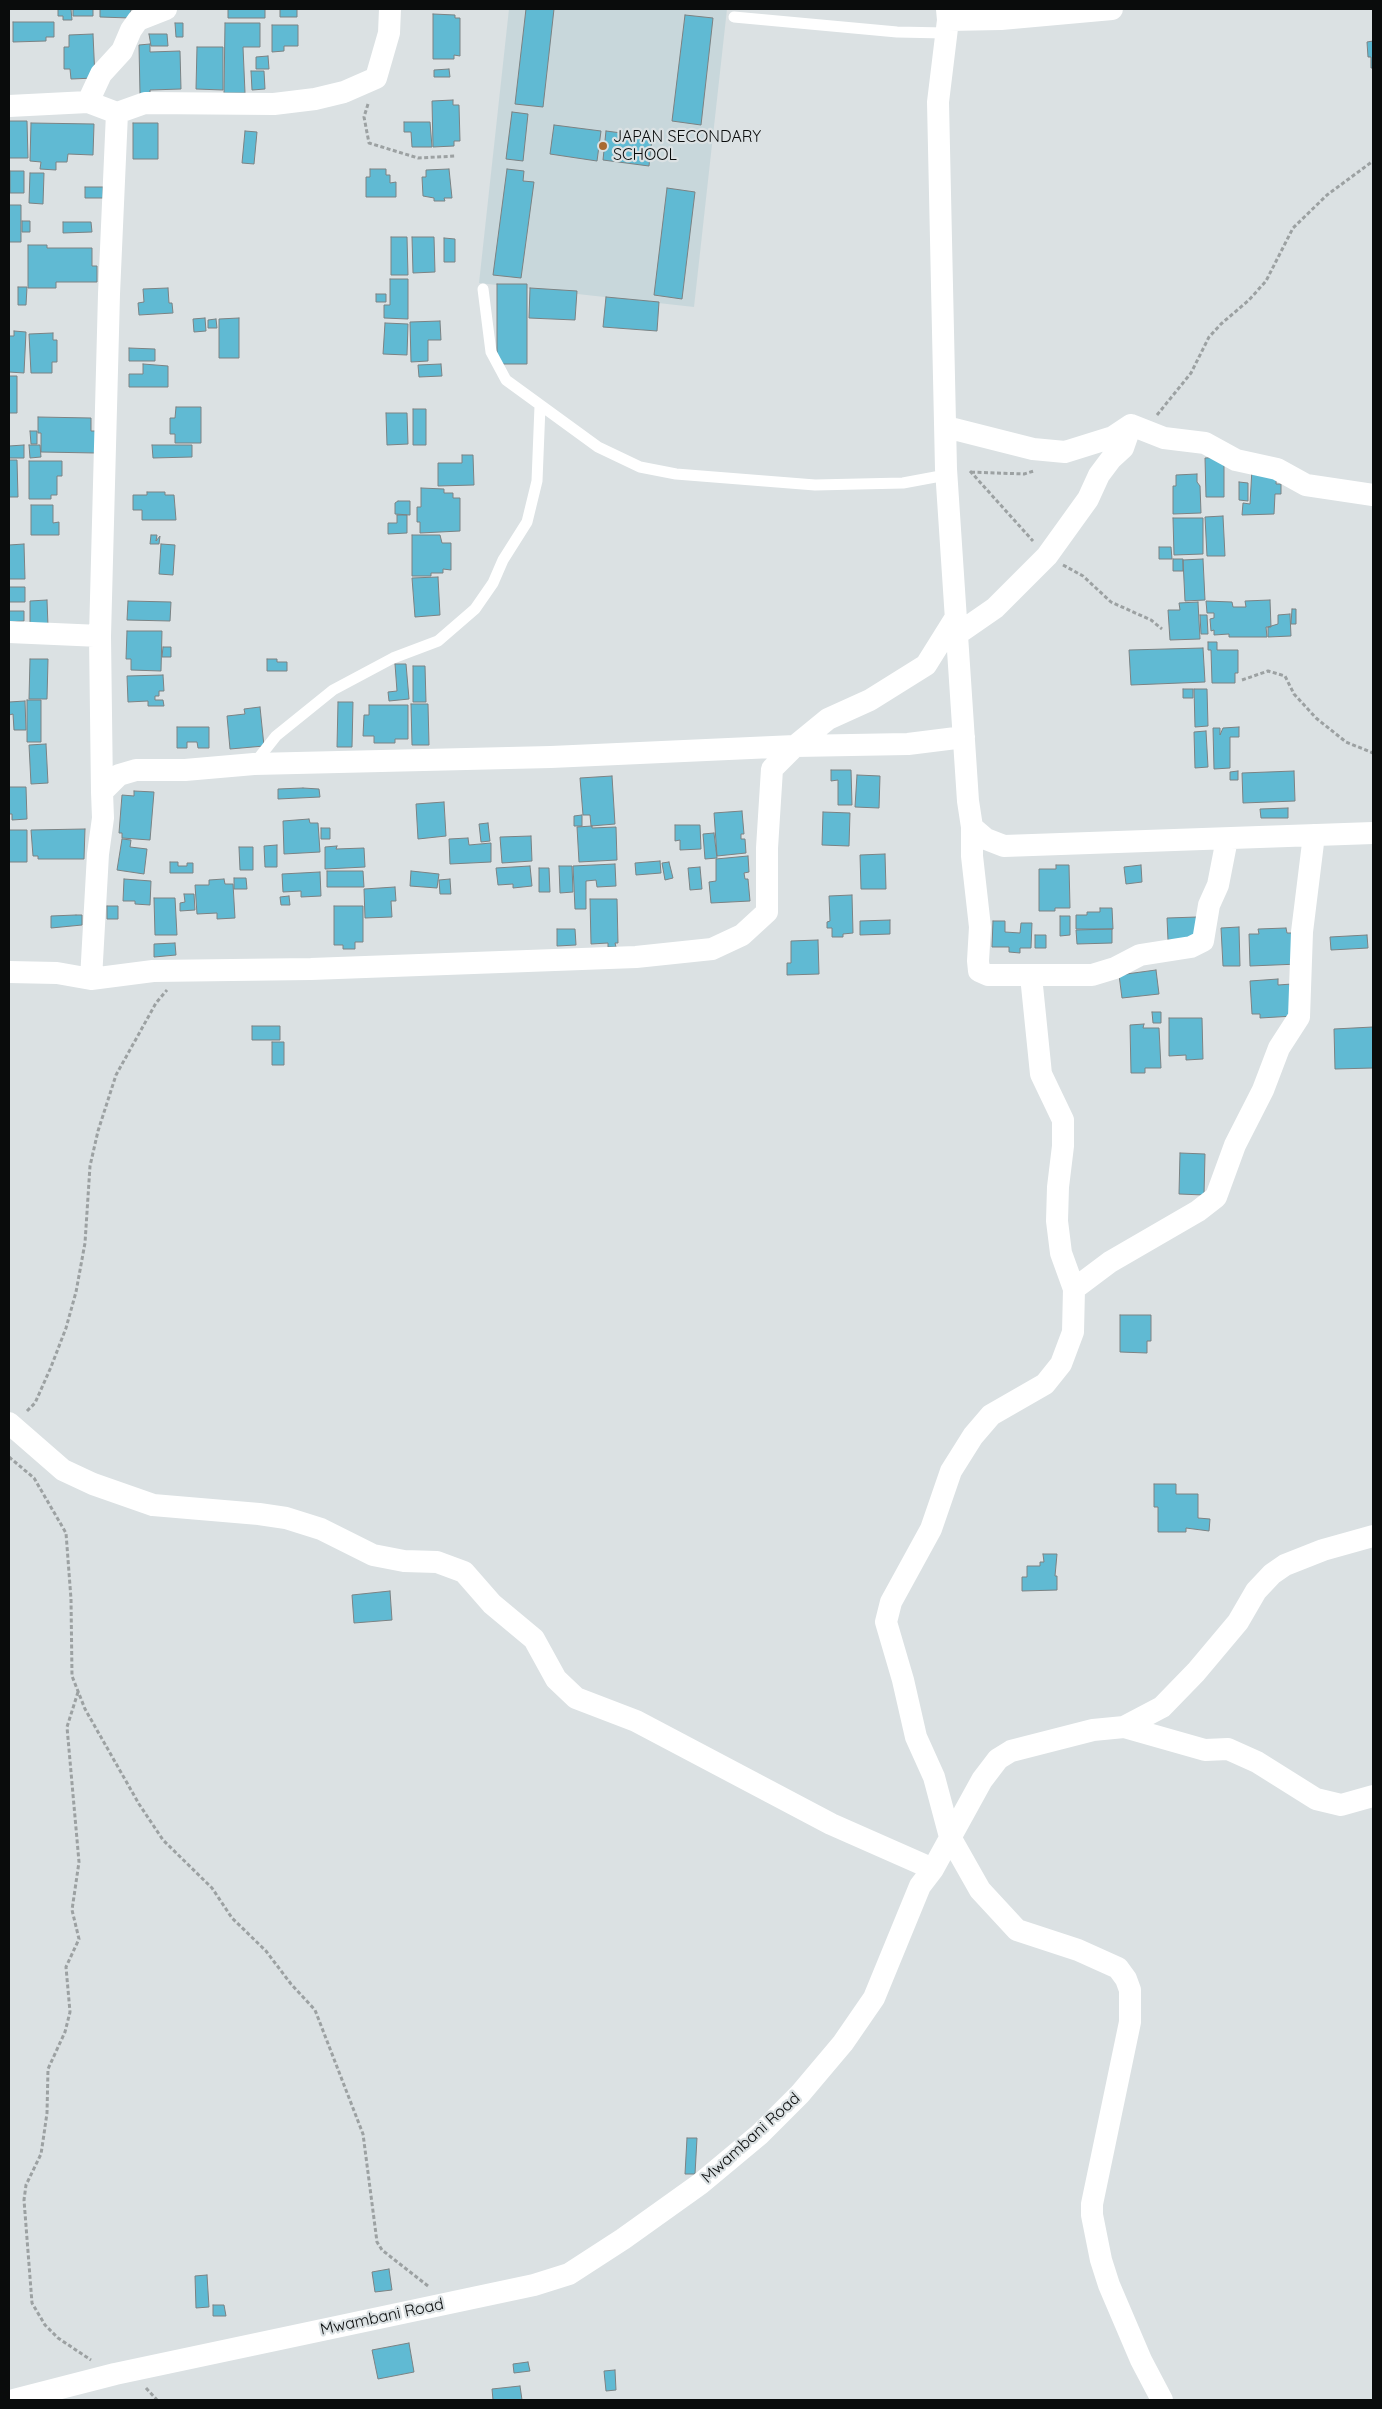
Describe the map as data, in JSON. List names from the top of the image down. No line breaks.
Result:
{"streets":{"street":["Mwambani Road"]},"places":["JAPAN SECONDARY SCHOOL"]}
